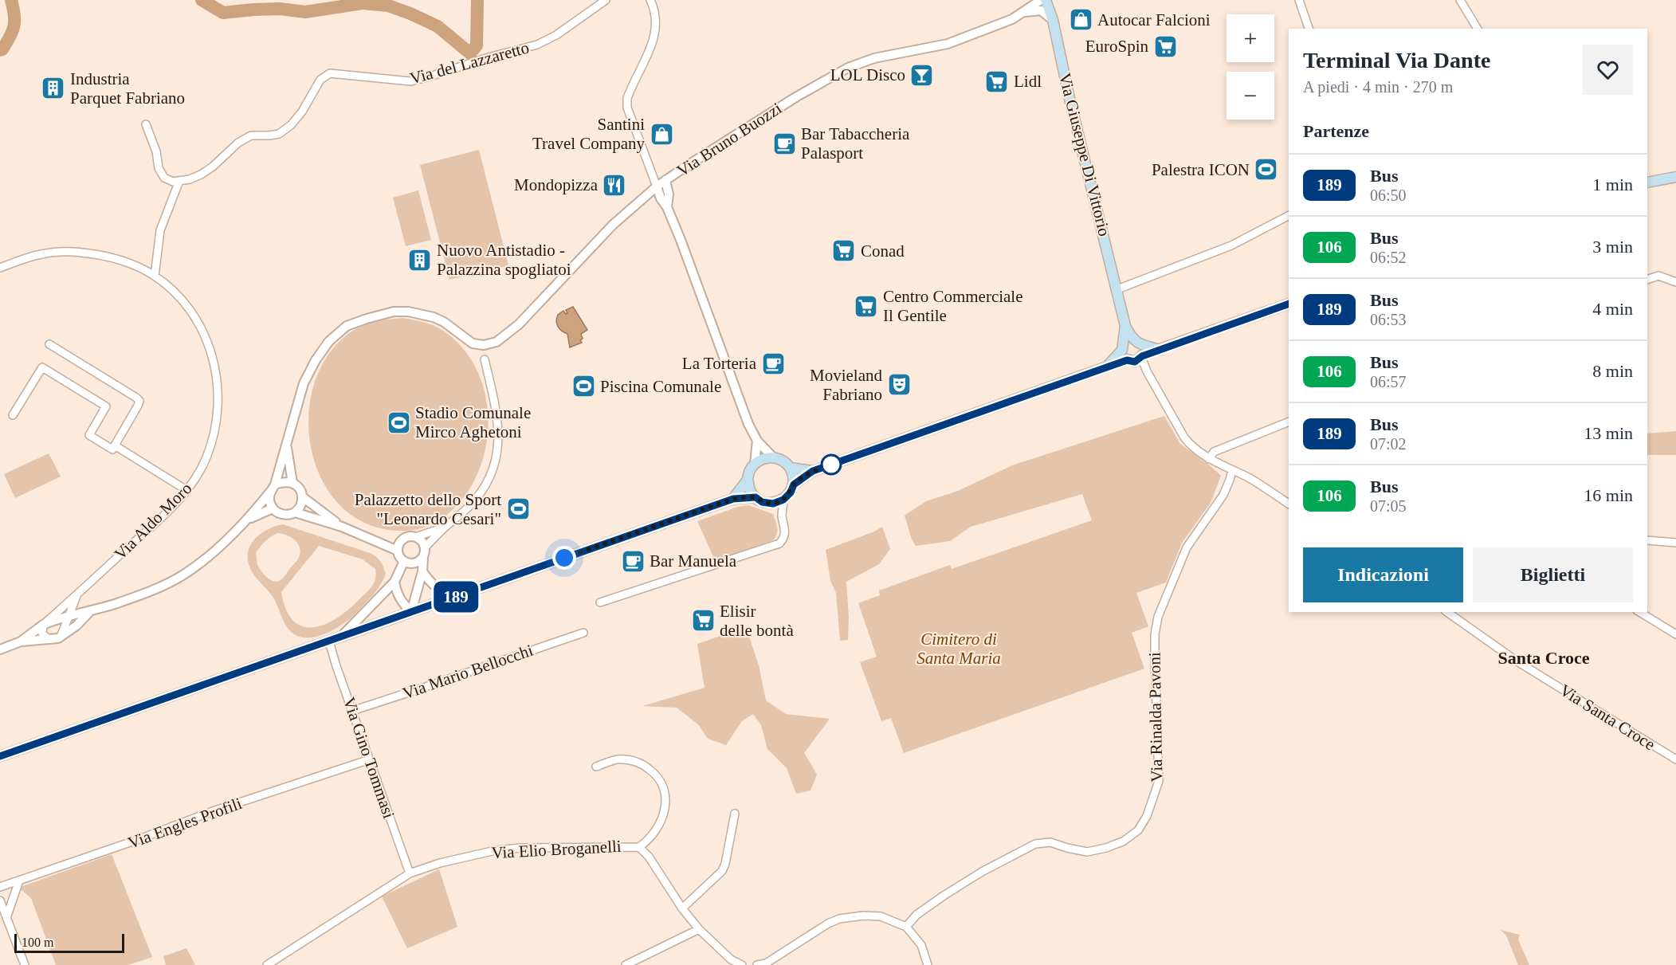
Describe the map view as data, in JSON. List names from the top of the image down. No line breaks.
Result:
{"streets":{"main road":["Via Giuseppe Di Vittorio"],"street":["Via del Lazzaretto","Via Bruno Buozzi","Via Aldo Moro","Via Mario Bellocchi","Via Rinalda Pavoni","Via Santa Croce","Via Gino Tommasi","Via Engles Profili","Via Elio Broganelli"]},"crossings":[["Via Bruno Buozzi","Via Giuseppe Di Vittorio"],["Via Mario Bellocchi","Via Gino Tommasi"],["Via Gino Tommasi","Via Engles Profili"],["Via Gino Tommasi","Via Elio Broganelli"]],"districts":["Santa Croce"],"parks":["Cimitero di Santa Maria"],"places":{"shop":["Autocar Falcioni","Santini Travel Company"],"supermarket":["EuroSpin","Lidl","Conad","Centro Commerciale Il Gentile","Elisir delle bontà"],"bar":["LOL Disco"],"building":["Industria Parquet Fabriano","Nuovo Antistadio - Palazzina spogliatoi"],"cafe":["Bar Tabaccheria Palasport","La Torteria","Bar Manuela"],"sports":["Palestra ICON","Piscina Comunale","Stadio Comunale Mirco Aghetoni","Palazzetto dello Sport \"Leonardo Cesari\""],"restaurant":["Mondopizza"],"theatre":["Movieland Fabriano"]},"lines":["bus line 189"],"scale_bar":"100 m","page":{"on_map":"189","map_buttons":["+","−"],"heading":[["Terminal Via Dante","A piedi · 4 min · 270 m"],"Partenze"],"list":[{"mark":"189","name":"Bus","note":"06:50","value":"1 min"},{"mark":"106","name":"Bus","note":"06:52","value":"3 min"},{"mark":"189","name":"Bus","note":"06:53","value":"4 min"},{"mark":"106","name":"Bus","note":"06:57","value":"8 min"},{"mark":"189","name":"Bus","note":"07:02","value":"13 min"},{"mark":"106","name":"Bus","note":"07:05","value":"16 min"}],"buttons":["Indicazioni","Biglietti"],"scale":"100 m"}}
